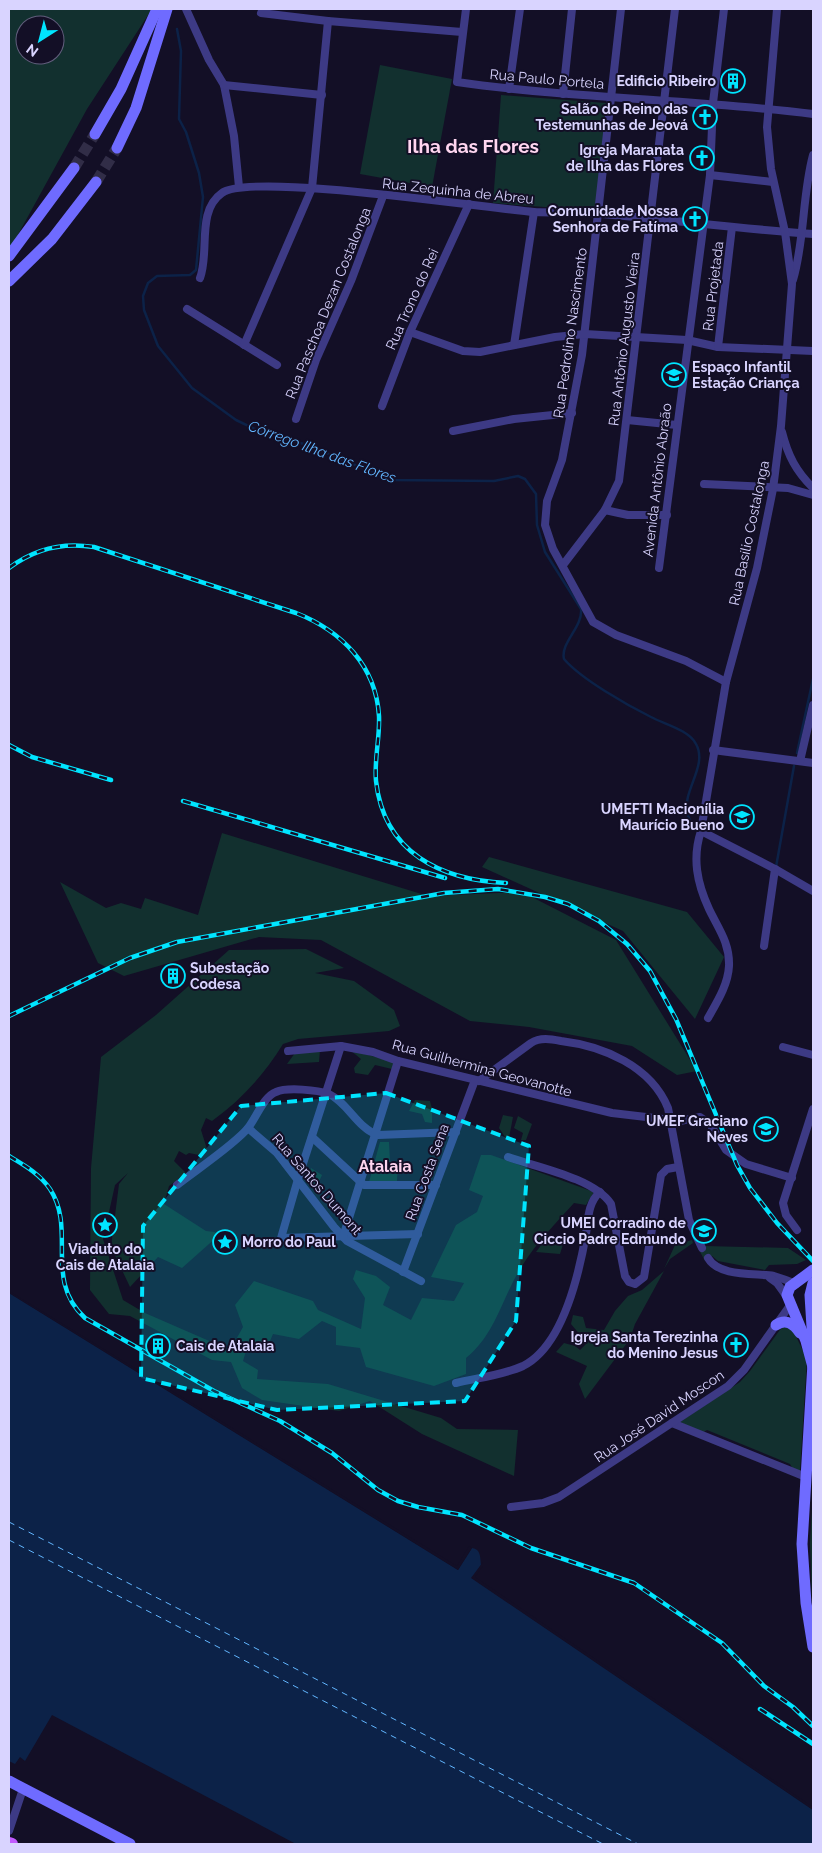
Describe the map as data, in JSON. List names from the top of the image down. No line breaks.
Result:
{"streets":{"street":["Rua Paulo Portela","Rua Zequinha de Abreu","Rua Projetada","Rua Trono do Rei","Rua Paschoa Dezan Costalonga","Rua Pedrolino Nascimento","Rua Antônio Augusto Vieira","Avenida Antônio Abraão","Rua Basílio Costalonga","Rua Guilhermina Geovanotte","Rua Costa Sena","Rua Santos Dumont","Rua José David Moscon"]},"crossings":[["Rua Paulo Portela","Rua Pedrolino Nascimento"],["Rua Paulo Portela","Rua Antônio Augusto Vieira"],["Rua Paulo Portela","Avenida Antônio Abraão"],["Rua Paulo Portela","Rua Basílio Costalonga"],["Rua Zequinha de Abreu","Rua Projetada"],["Rua Zequinha de Abreu","Rua Trono do Rei"],["Rua Zequinha de Abreu","Rua Paschoa Dezan Costalonga"],["Rua Zequinha de Abreu","Rua Pedrolino Nascimento"],["Rua Zequinha de Abreu","Rua Antônio Augusto Vieira"],["Rua Zequinha de Abreu","Avenida Antônio Abraão"],["Rua Zequinha de Abreu","Rua Basílio Costalonga"],["Rua Pedrolino Nascimento","Rua Antônio Augusto Vieira"],["Rua Pedrolino Nascimento","Rua Basílio Costalonga"],["Rua Guilhermina Geovanotte","Rua Costa Sena"],["Rua Costa Sena","Rua Santos Dumont"]],"districts":["Ilha das Flores","Atalaia"],"water":["Córrego Ilha das Flores"],"places":{"building":["Edificio Ribeiro","Subestação Codesa","Cais de Atalaia"],"church":["Salão do Reino das Testemunhas de Jeová","Igreja Maranata de Ilha das Flores","Comunidade Nossa Senhora de Fatíma","Igreja Santa Terezinha do Menino Jesus"],"school or university":["Espaço Infantil Estação Criança","UMEFTI Macionília Maurício Bueno","UMEF Graciano Neves","UMEI Corradino de Ciccio Padre Edmundo"],"place":["Viaduto do Cais de Atalaia","Morro do Paul"]},"north":"bottom left"}
